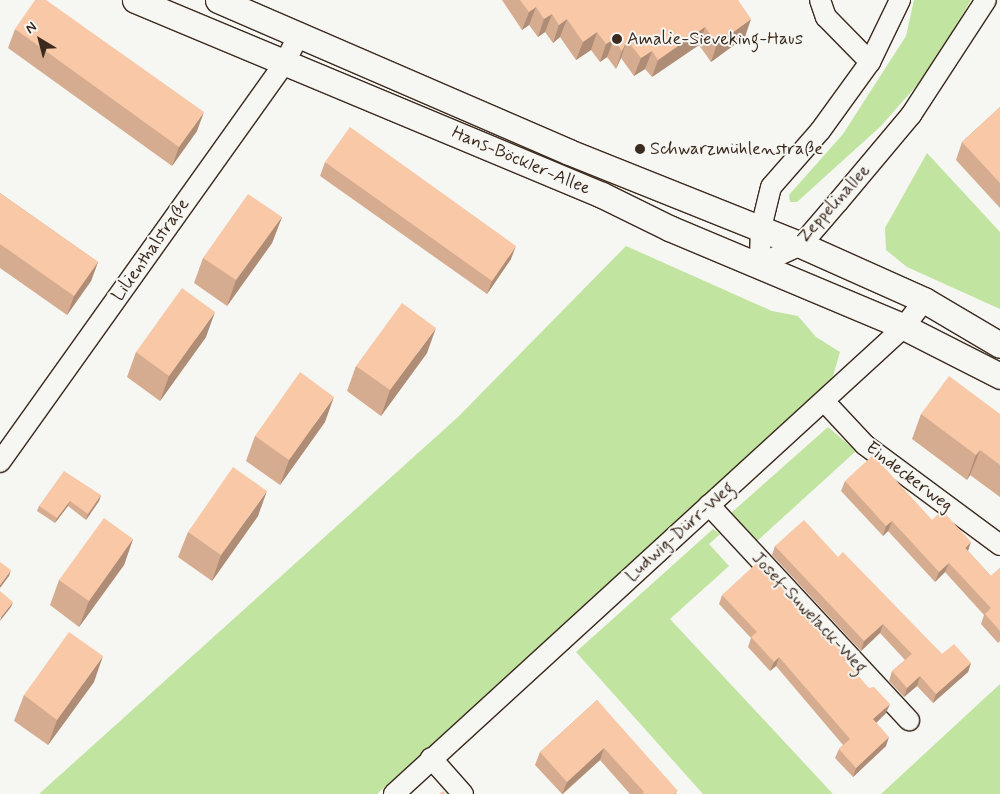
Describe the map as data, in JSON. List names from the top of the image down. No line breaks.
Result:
{"streets":{"street":["Hans-Böckler-Allee","Zeppelinallee","Lilienthalstraße","Eindeckerweg","Ludwig-Dürr-Weg","Josef-Suwelack-Weg"]},"crossings":[["Hans-Böckler-Allee","Zeppelinallee"],["Hans-Böckler-Allee","Lilienthalstraße"],["Hans-Böckler-Allee","Ludwig-Dürr-Weg"],["Eindeckerweg","Ludwig-Dürr-Weg"],["Ludwig-Dürr-Weg","Josef-Suwelack-Weg"]],"places":["Amalie-Sieveking-Haus","Schwarzmühlenstraße"],"north":"top left"}
